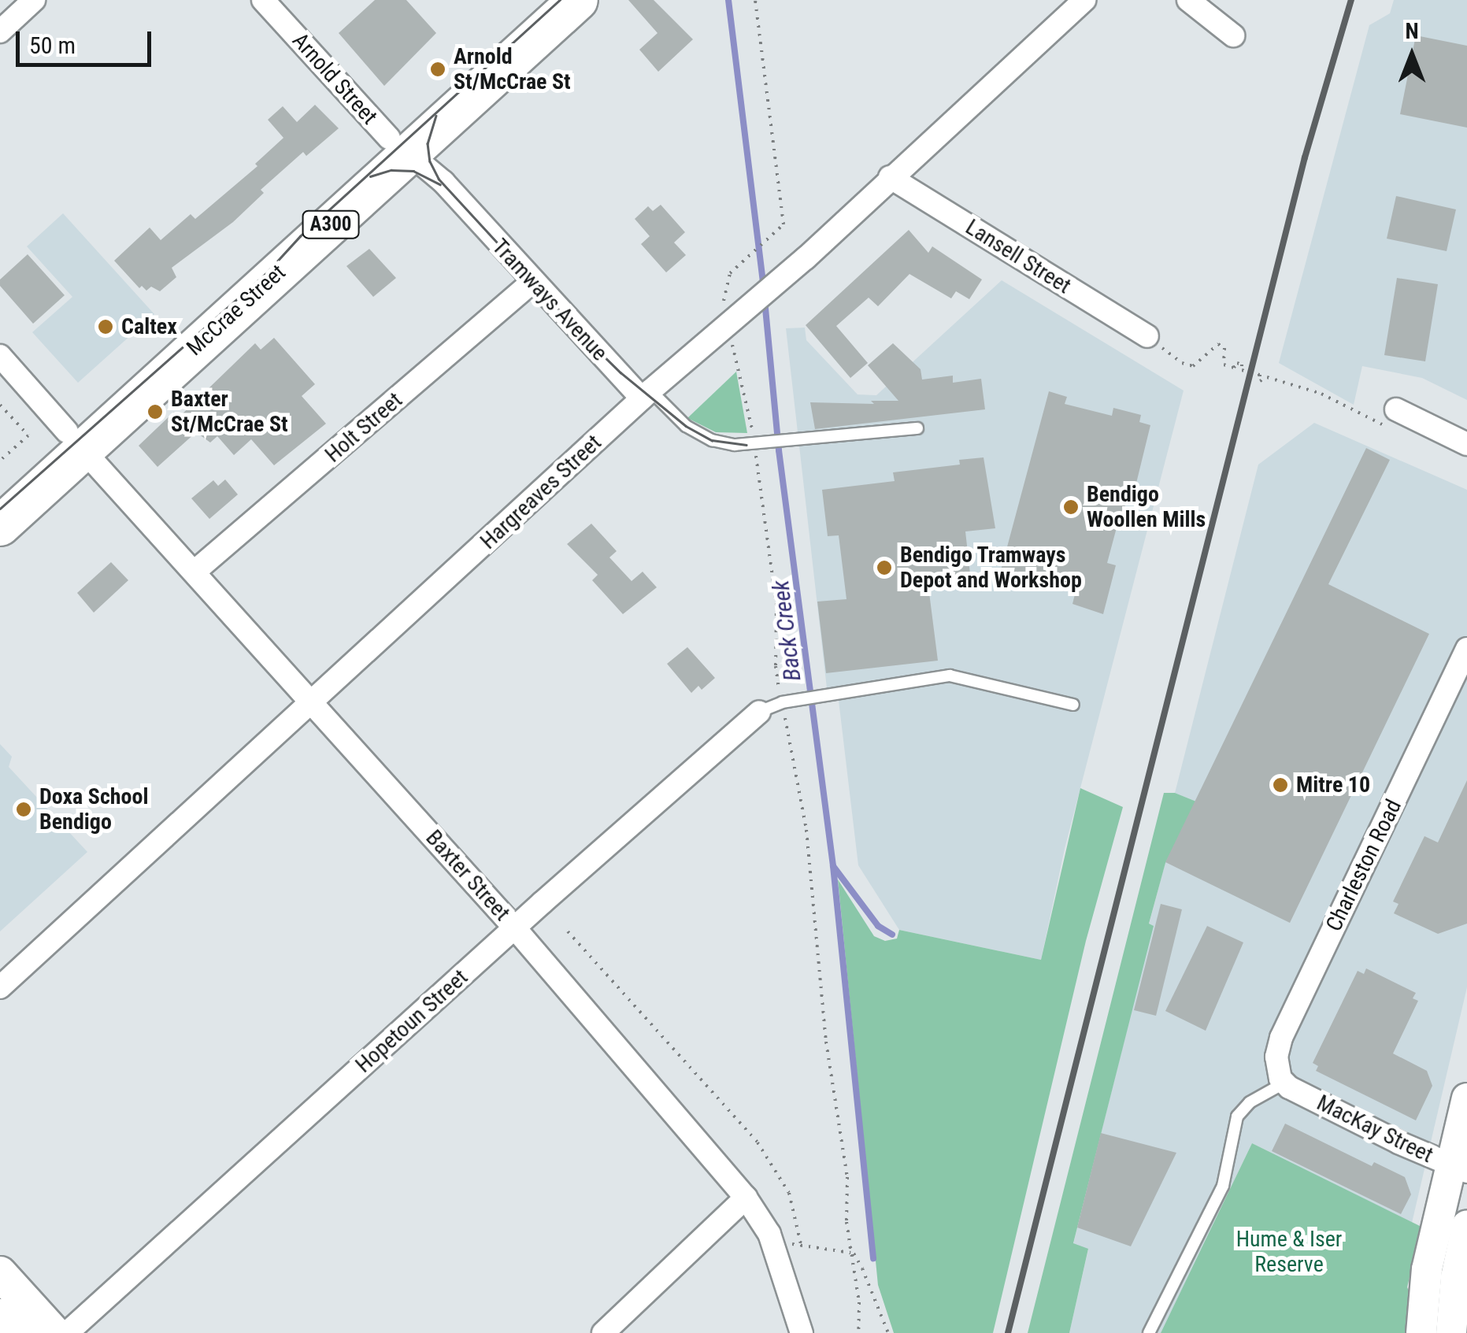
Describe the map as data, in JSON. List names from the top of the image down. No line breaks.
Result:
{"streets":{"highway":["A300","McCrae Street"],"street":["Arnold Street","Lansell Street","Tramways Avenue","Holt Street","Hargreaves Street","Charleston Road","Baxter Street","Hopetoun Street","MacKay Street"]},"crossings":[["Arnold Street","Tramways Avenue"],["Arnold Street","McCrae Street"],["Lansell Street","Hargreaves Street"],["Tramways Avenue","McCrae Street"],["Tramways Avenue","Holt Street"],["Tramways Avenue","Hargreaves Street"],["McCrae Street","Baxter Street"],["Holt Street","Baxter Street"],["Hargreaves Street","Baxter Street"],["Charleston Road","MacKay Street"],["Baxter Street","Hopetoun Street"]],"water":["Back Creek"],"parks":["Hume & Iser Reserve"],"places":["Arnold St/McCrae St","Caltex","Baxter St/McCrae St","Bendigo Woollen Mills","Bendigo Tramways Depot and Workshop","Mitre 10","Doxa School Bendigo"],"scale_bar":"50 m","north":"top"}
